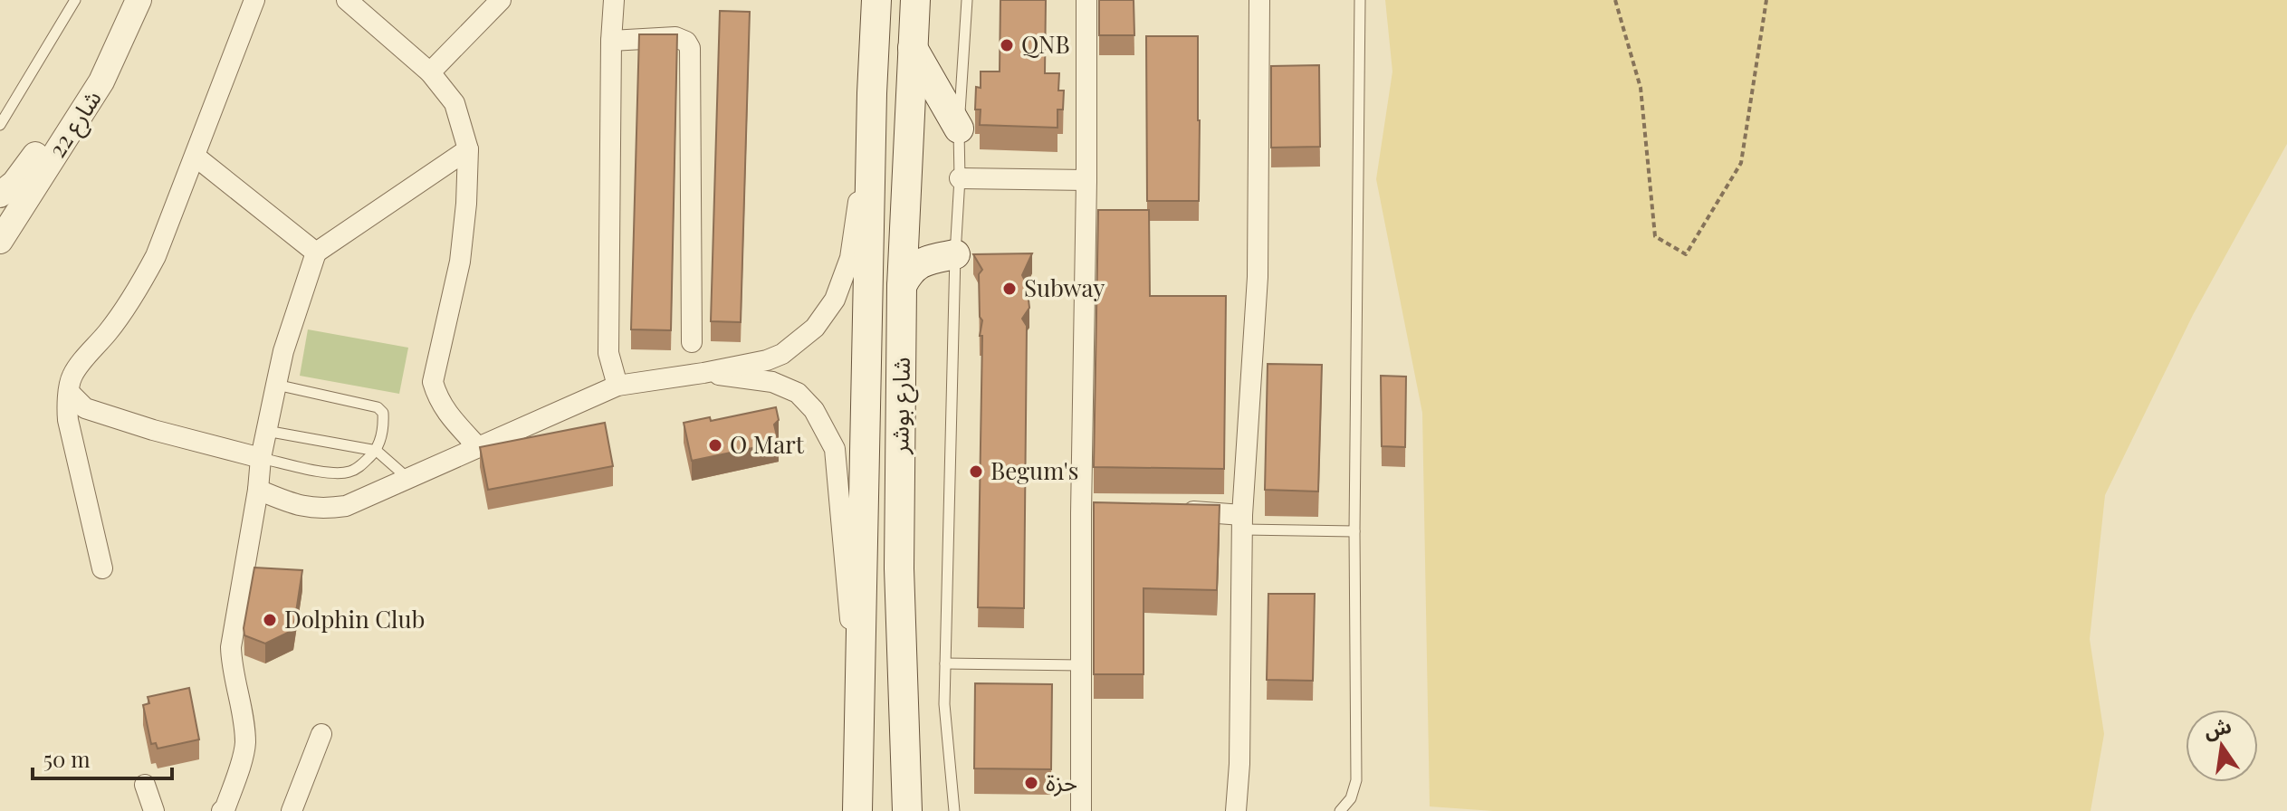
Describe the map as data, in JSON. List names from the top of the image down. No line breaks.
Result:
{"streets":{"main road":["شارع بوشر"],"street":["شارع 22"]},"places":["QNB","Subway","O Mart","Begum's","Dolphin Club","حزة"],"scale_bar":"50 m","north":"top"}
